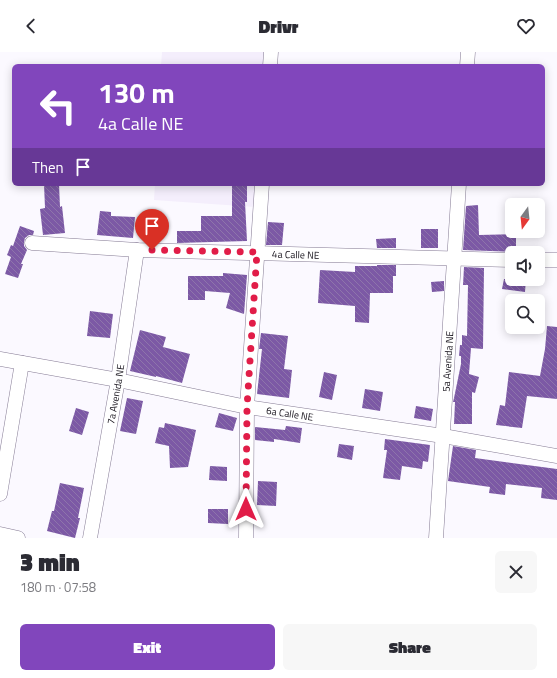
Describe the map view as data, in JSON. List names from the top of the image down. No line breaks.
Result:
{"streets":{"street":["4a Calle NE","5a Avenida NE","7a Avenida NE","6a Calle NE"]},"crossings":[["4a Calle NE","5a Avenida NE"],["4a Calle NE","7a Avenida NE"],["5a Avenida NE","6a Calle NE"],["7a Avenida NE","6a Calle NE"]],"north":"bottom","page":{"header":"Drivr","turn":["130 m","4a Calle NE"],"then":"Then","heading":["3 min","180 m · 07:58"],"buttons":["Exit","Share"]}}
